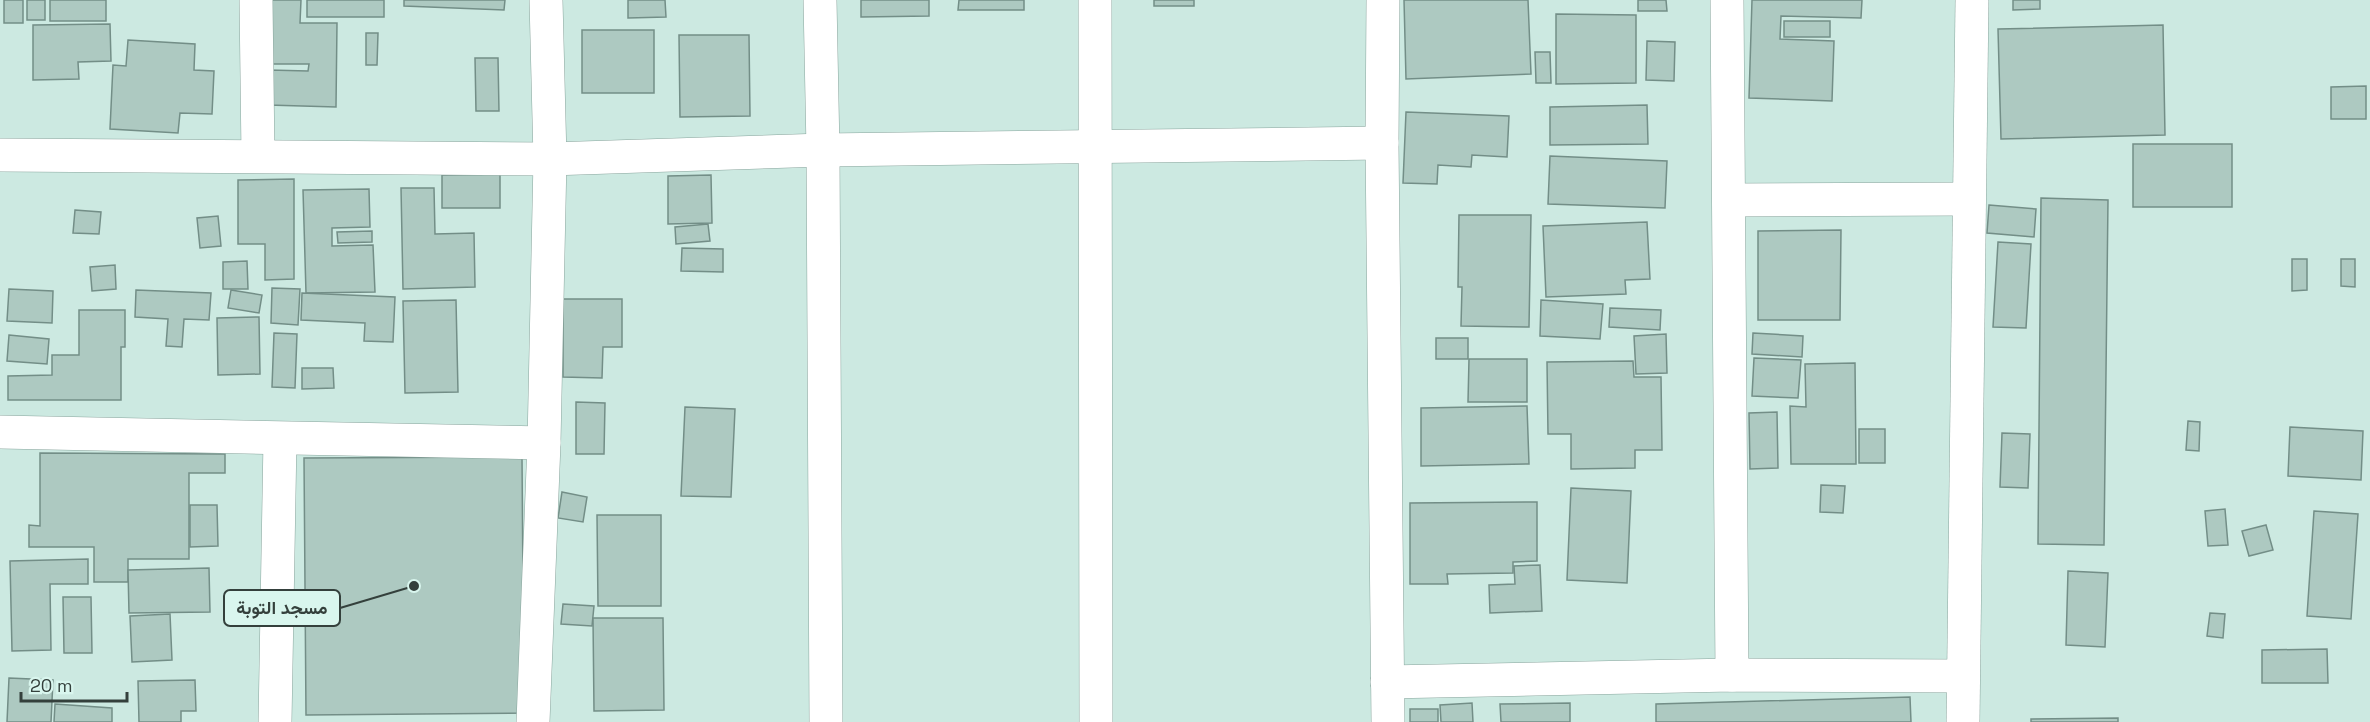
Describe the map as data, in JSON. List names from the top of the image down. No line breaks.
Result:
{"places":["مسجد التوبة"],"scale_bar":"20 m"}
